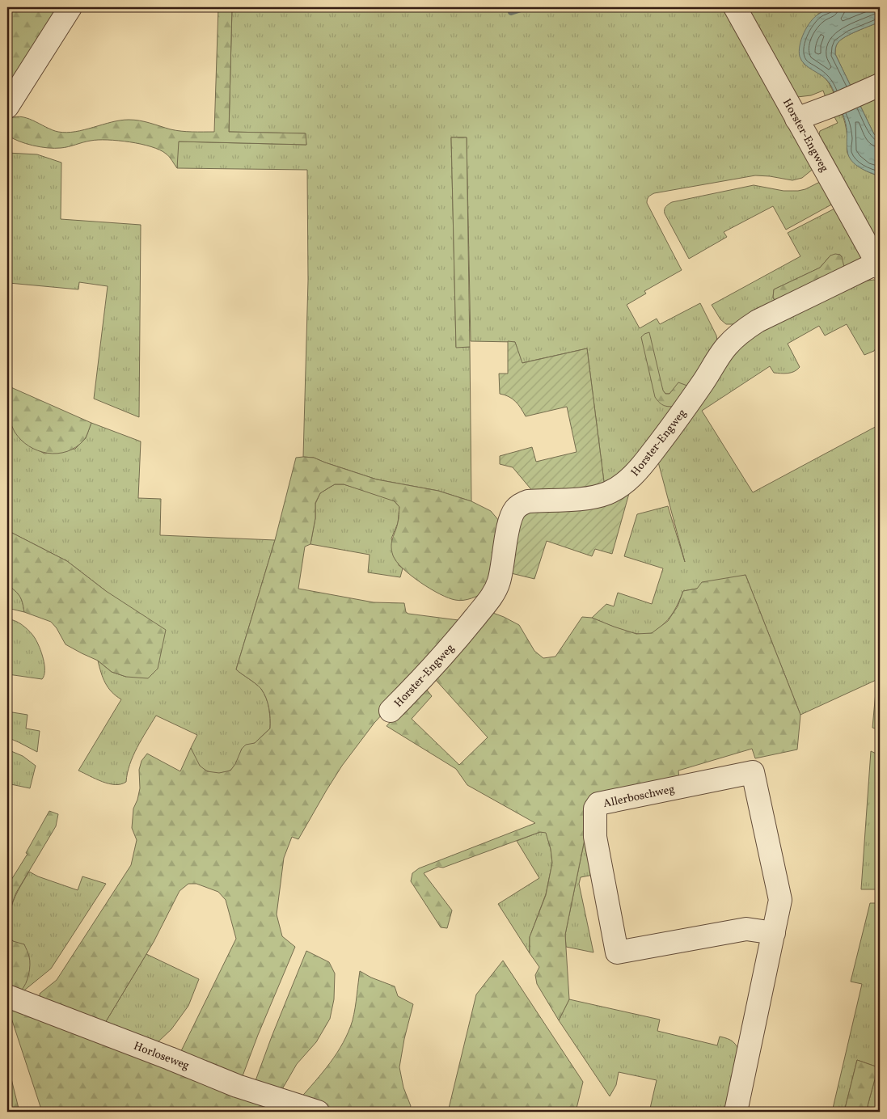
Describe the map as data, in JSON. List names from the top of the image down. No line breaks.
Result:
{"streets":{"street":["Horster-Engweg","Allerboschweg","Horloseweg"]}}
